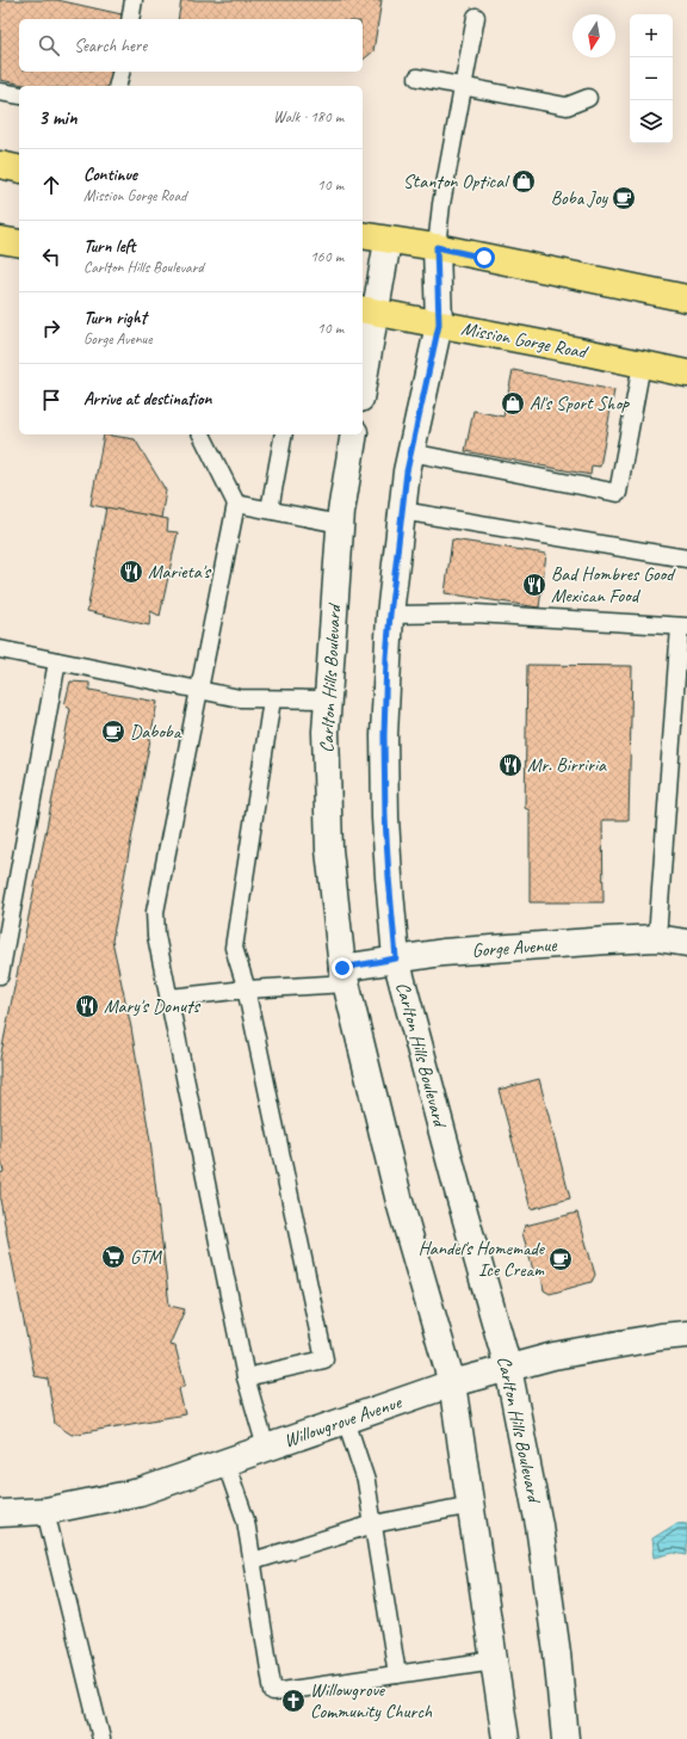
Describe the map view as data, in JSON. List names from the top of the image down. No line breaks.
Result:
{"streets":{"main road":["Mission Gorge Road","Carlton Hills Boulevard","Gorge Avenue","Willowgrove Avenue"]},"crossings":[["Mission Gorge Road","Carlton Hills Boulevard"],["Carlton Hills Boulevard","Gorge Avenue"],["Carlton Hills Boulevard","Willowgrove Avenue"]],"places":{"shop":["Stanton Optical","Al's Sport Shop"],"cafe":["Boba Joy","Daboba","Handel's Homemade Ice Cream"],"restaurant":["Marieta's","Bad Hombres Good Mexican Food","Mr. Birriria","Mary's Donuts"],"supermarket":["GTM"],"church":["Willowgrove Community Church"]},"north":"bottom","page":{"map_buttons":["+","−"],"search":"Search here","heading":["3 min","Walk · 180 m"],"list":[["Continue","Mission Gorge Road","10 m"],["Turn left","Carlton Hills Boulevard","160 m"],["Turn right","Gorge Avenue","10 m"],"Arrive at destination"]}}
